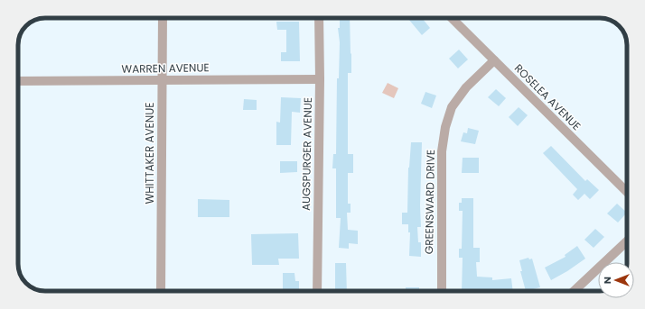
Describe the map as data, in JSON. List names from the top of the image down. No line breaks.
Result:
{"streets":{"street":["WARREN AVENUE","ROSELEA AVENUE","WHITTAKER AVENUE","AUGSPURGER AVENUE","GREENSWARD DRIVE"]},"crossings":[["WARREN AVENUE","WHITTAKER AVENUE"],["WARREN AVENUE","AUGSPURGER AVENUE"],["ROSELEA AVENUE","GREENSWARD DRIVE"]],"north":"left"}
